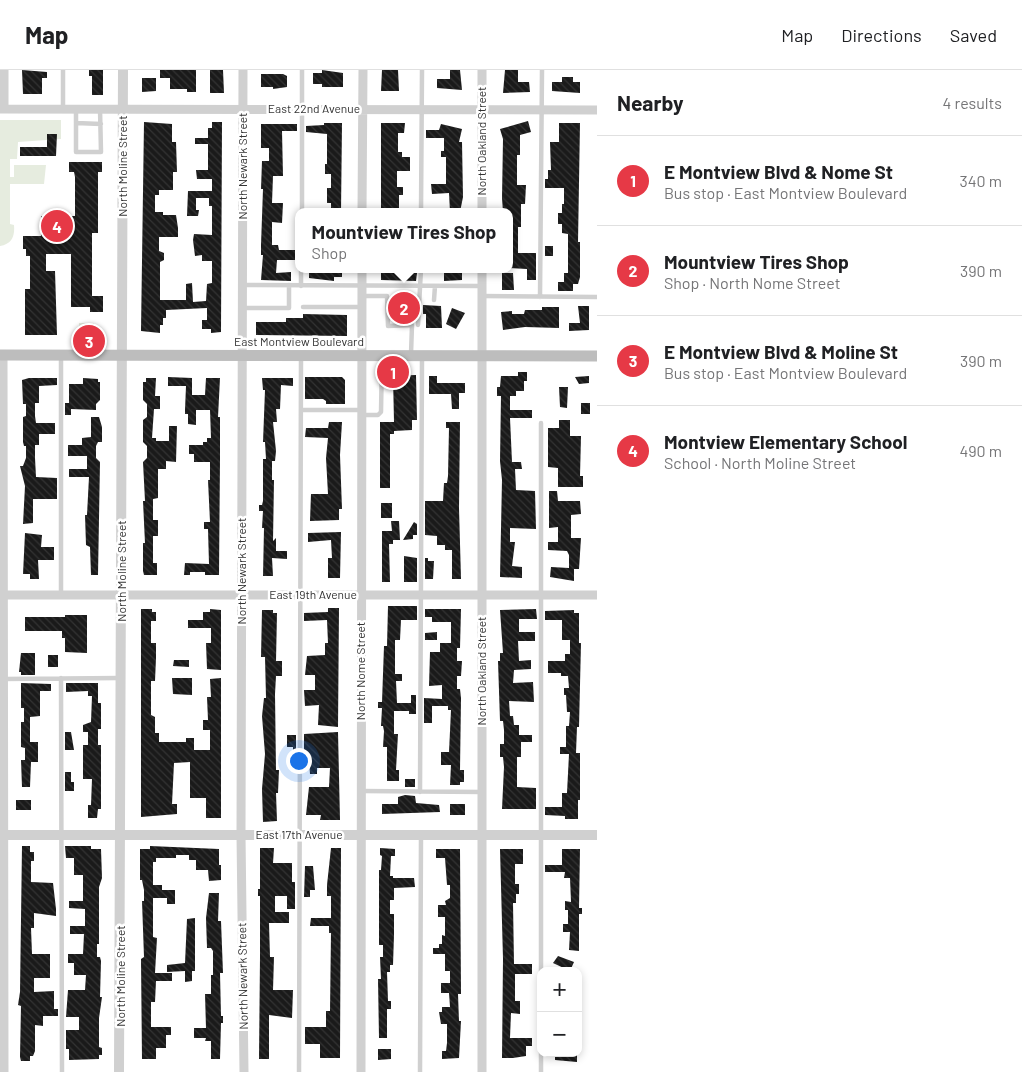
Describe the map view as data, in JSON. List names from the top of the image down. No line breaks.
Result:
{"streets":{"main road":["East Montview Boulevard"],"street":["East 22nd Avenue","North Oakland Street","North Moline Street","North Newark Street","East 19th Avenue","North Nome Street","East 17th Avenue"]},"crossings":[["East 22nd Avenue","North Oakland Street"],["East 22nd Avenue","North Moline Street"],["East 22nd Avenue","North Newark Street"],["North Oakland Street","East Montview Boulevard"],["North Oakland Street","East 19th Avenue"],["North Oakland Street","East 17th Avenue"],["North Moline Street","East Montview Boulevard"],["North Moline Street","East 19th Avenue"],["North Moline Street","East 17th Avenue"],["North Newark Street","East Montview Boulevard"],["North Newark Street","East 19th Avenue"],["North Newark Street","East 17th Avenue"],["East Montview Boulevard","North Nome Street"],["East 19th Avenue","North Nome Street"],["North Nome Street","East 17th Avenue"]],"page":{"header":"Map","nav":["Map","Directions","Saved"],"heading":["Nearby","4 results"],"list":[{"mark":"1","name":"E Montview Blvd & Nome St","note":"Bus stop · East Montview Boulevard","value":"340 m"},{"mark":"2","name":"Mountview Tires Shop","note":"Shop · North Nome Street","value":"390 m"},{"mark":"3","name":"E Montview Blvd & Moline St","note":"Bus stop · East Montview Boulevard","value":"390 m"},{"mark":"4","name":"Montview Elementary School","note":"School · North Moline Street","value":"490 m"}],"popup":["Mountview Tires Shop","Shop"],"pins":["4","2","3","1"],"map_buttons":["+","−"]}}
